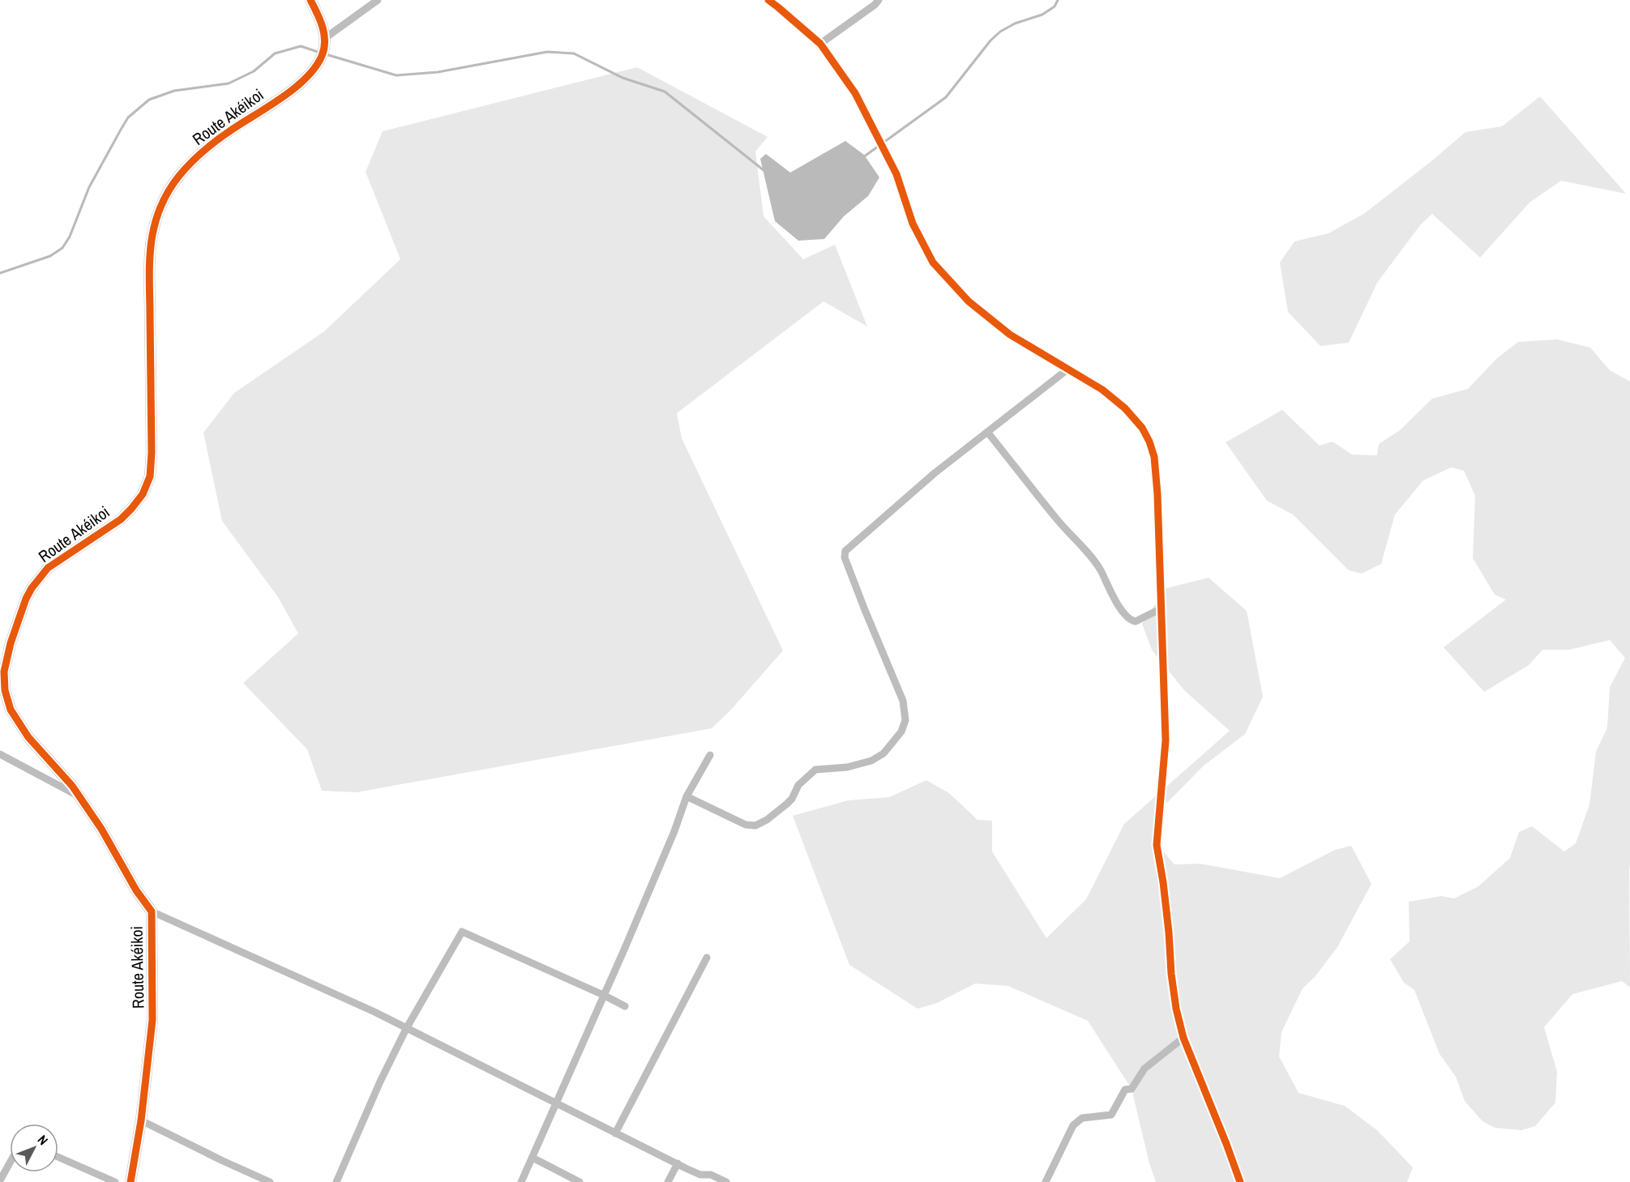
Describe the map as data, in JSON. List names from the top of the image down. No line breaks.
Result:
{"streets":{"street":["Route Akéikoi"]},"north":"top right"}
